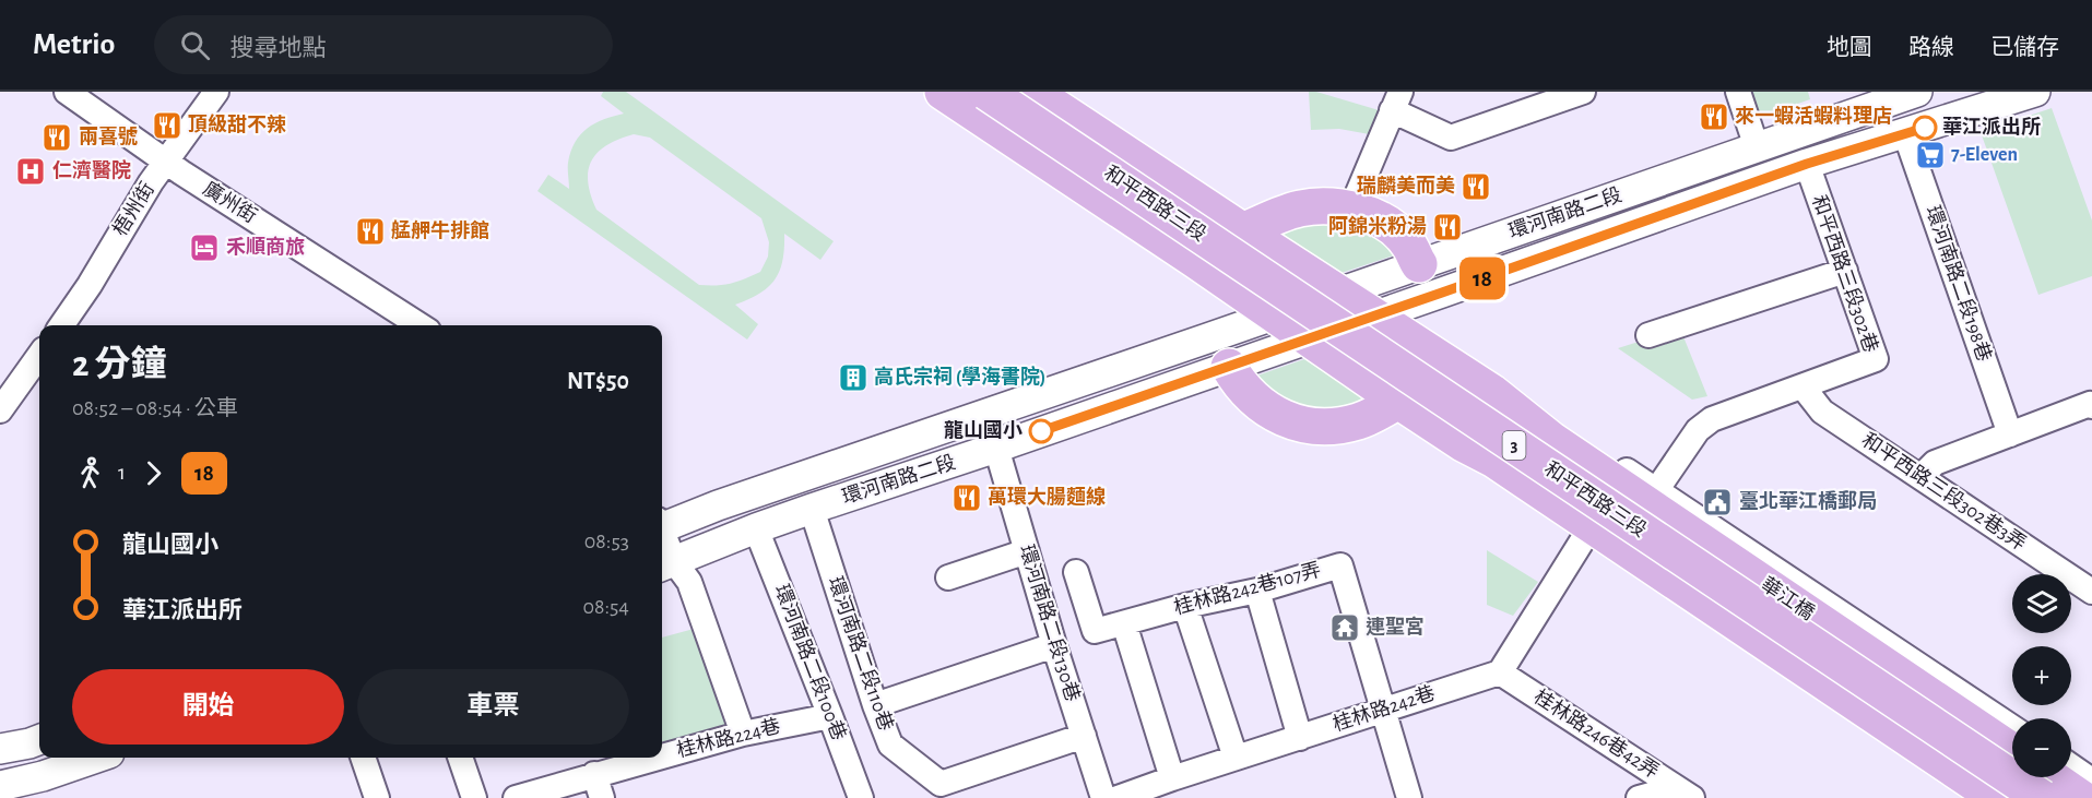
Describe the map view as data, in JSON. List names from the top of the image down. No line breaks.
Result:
{"streets":{"main road":["和平西路三段","3","華江橋"],"street":["廣州街","梧州街","環河南路二段","和平西路三段302巷","環河南路二段198巷","和平西路三段302巷3弄","桂林路242巷107弄","環河南路二段130巷","環河南路二段110巷","環河南路二段100巷","桂林路242巷","桂林路246巷42弄","桂林路224巷"]},"crossings":[["廣州街","梧州街"],["和平西路三段","環河南路二段"],["和平西路三段","和平西路三段302巷"],["和平西路三段","華江橋"],["環河南路二段","和平西路三段302巷"],["環河南路二段","環河南路二段198巷"],["環河南路二段","環河南路二段130巷"],["環河南路二段","環河南路二段110巷"],["環河南路二段","環河南路二段100巷"],["和平西路三段302巷","和平西路三段302巷3弄"],["桂林路242巷107弄","桂林路242巷"],["環河南路二段130巷","環河南路二段110巷"],["環河南路二段100巷","桂林路224巷"],["桂林路242巷","桂林路246巷42弄"]],"places":{"restaurant":["來一蝦活蝦料理店","頂級甜不辣","兩喜號","瑞麟美而美","阿錦米粉湯","艋舺牛排館","萬環大腸麵線"],"other":["華江派出所","龍山國小"],"supermarket":["7-Eleven"],"hospital":["仁濟醫院"],"hotel":["禾順商旅"],"building":["高氏宗祠 (學海書院)"],"public building":["臺北華江橋郵局"],"temple":["連聖宮"]},"lines":["bus line 18"],"page":{"header":"Metrio","search":"搜尋地點","nav":["地圖","路線","已儲存"],"on_map":"18","heading":["2 分鐘","08:52 – 08:54 · 公車","NT$50"],"legs":["1","18"],"list":[{"name":"龍山國小","value":"08:53"},{"name":"華江派出所","value":"08:54"}],"map_buttons":["+","−"],"buttons":["開始","車票"]}}
